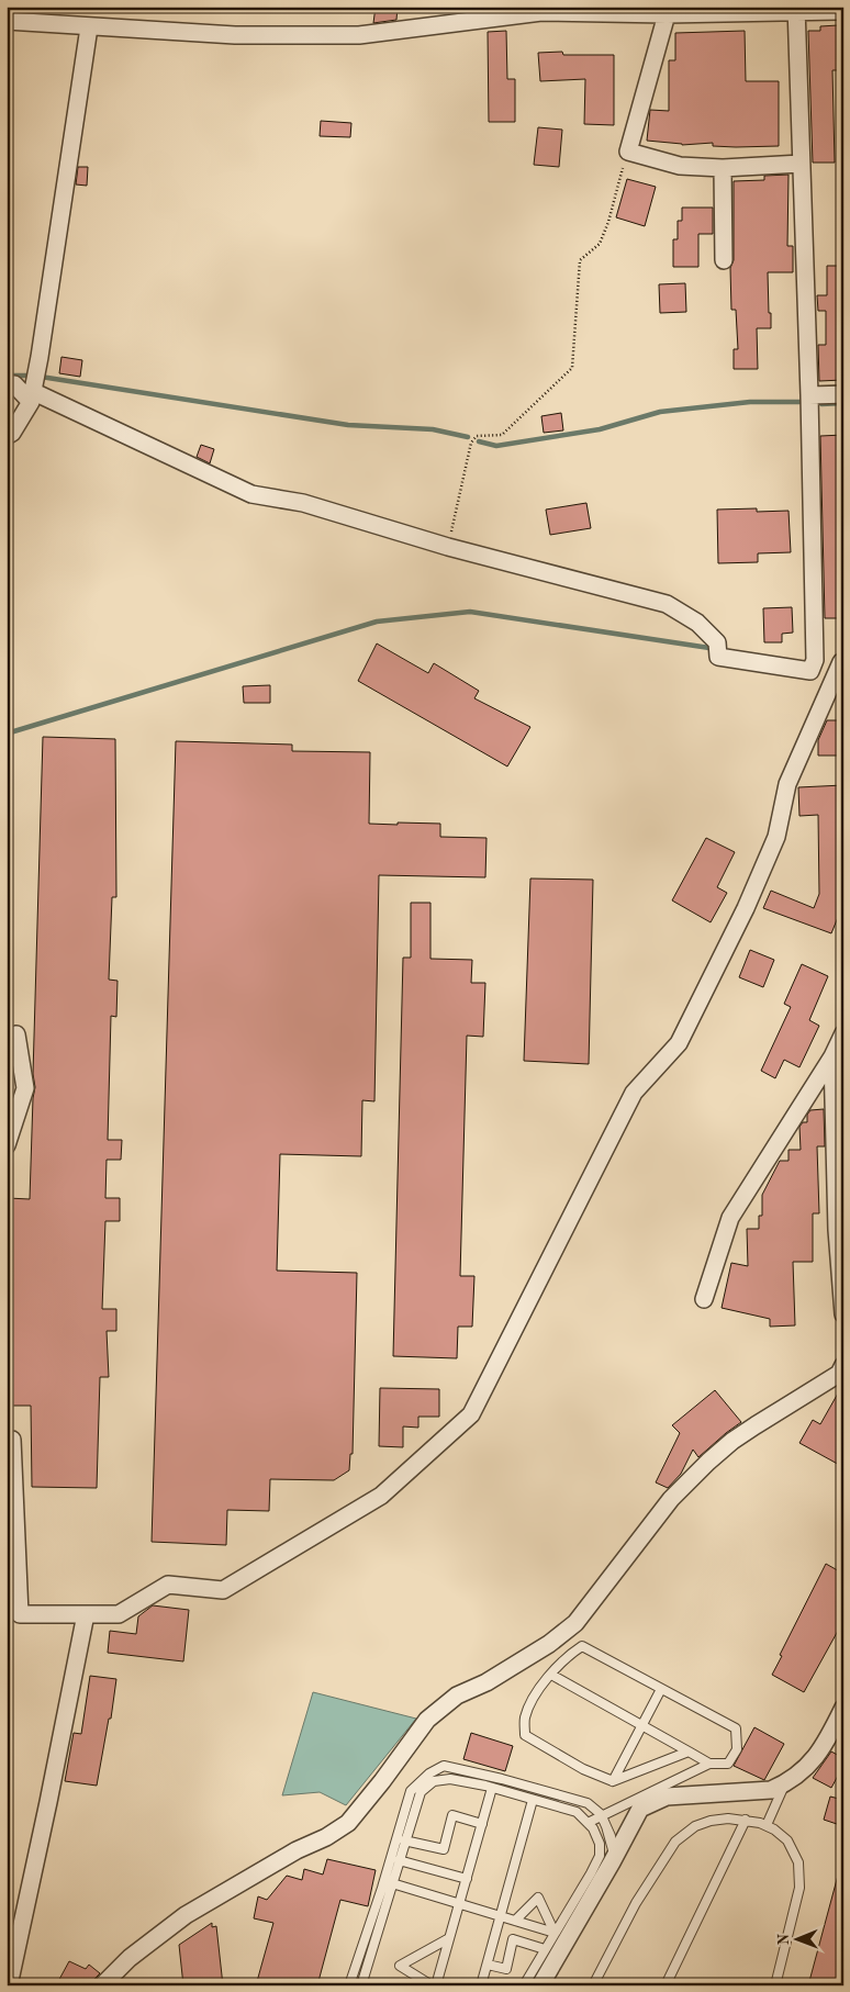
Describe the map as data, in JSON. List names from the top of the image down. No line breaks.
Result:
{"north":"left"}
